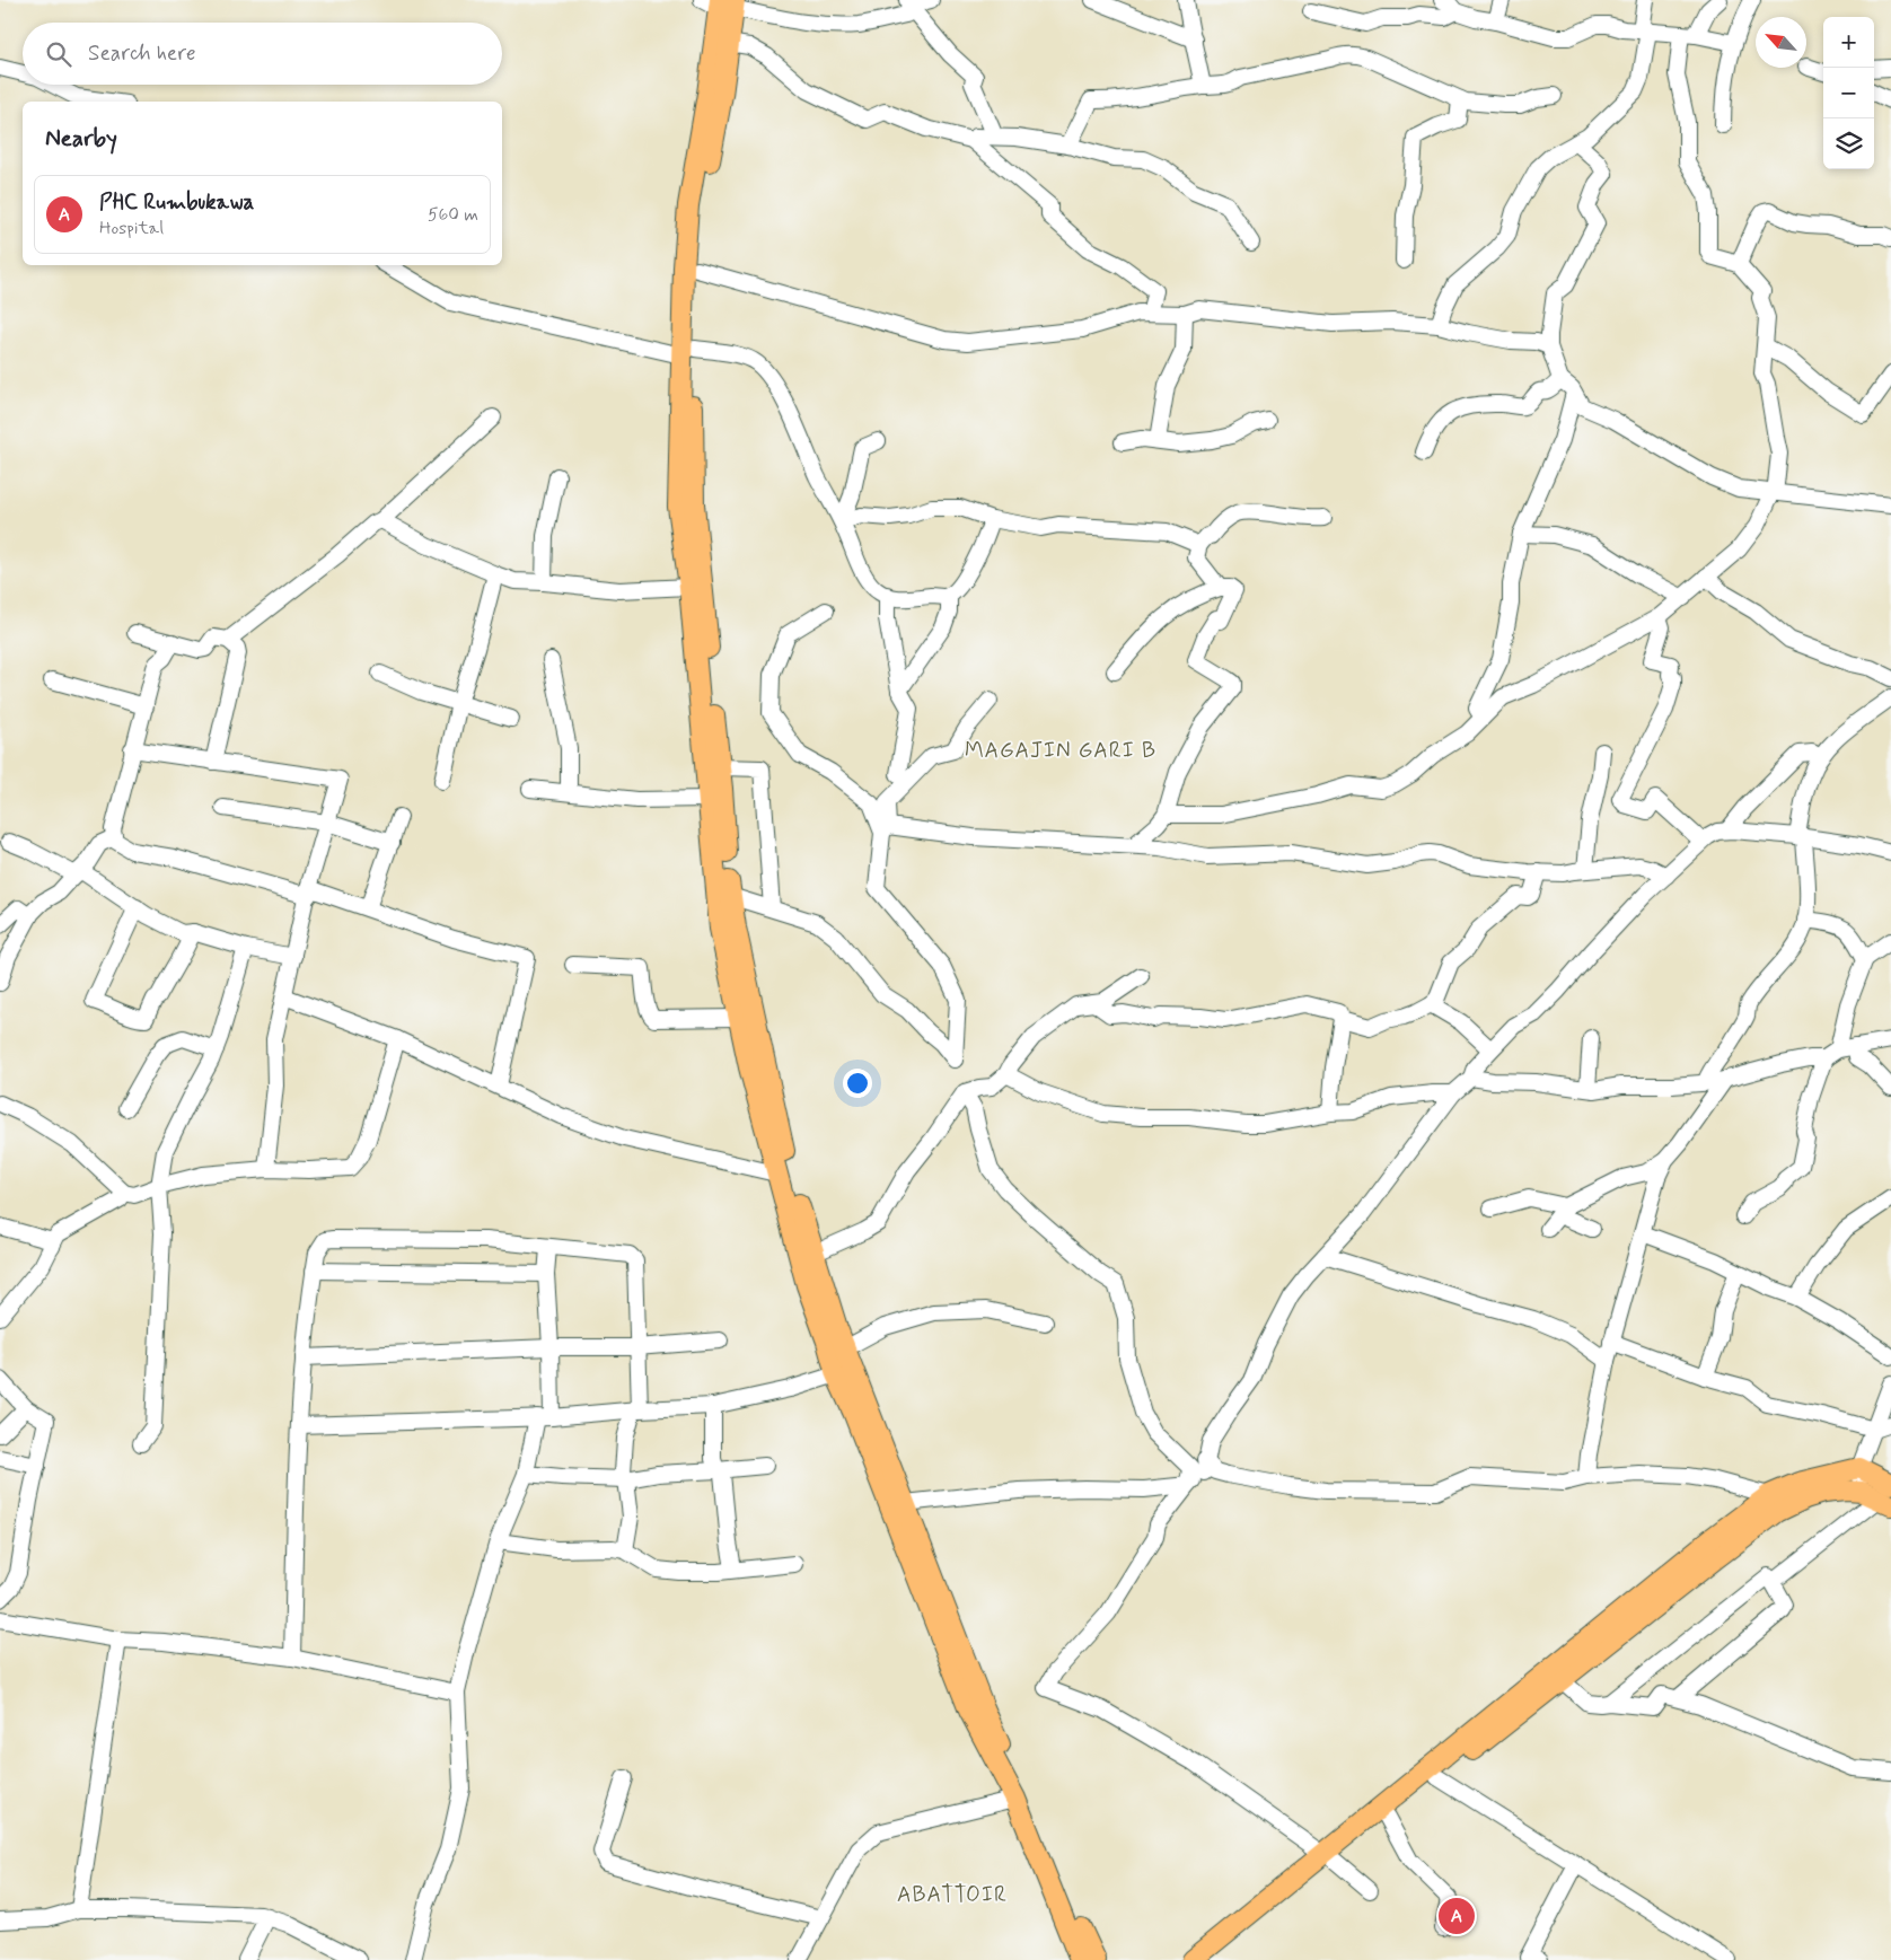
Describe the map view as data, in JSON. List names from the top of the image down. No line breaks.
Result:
{"districts":["MAGAJIN GARI B","ABATTOIR"],"north":"top left","page":{"map_buttons":["+","−"],"search":"Search here","heading":"Nearby","list":[{"mark":"A","name":"PHC Rumbukawa","note":"Hospital","value":"560 m"}],"pins":"A"}}
